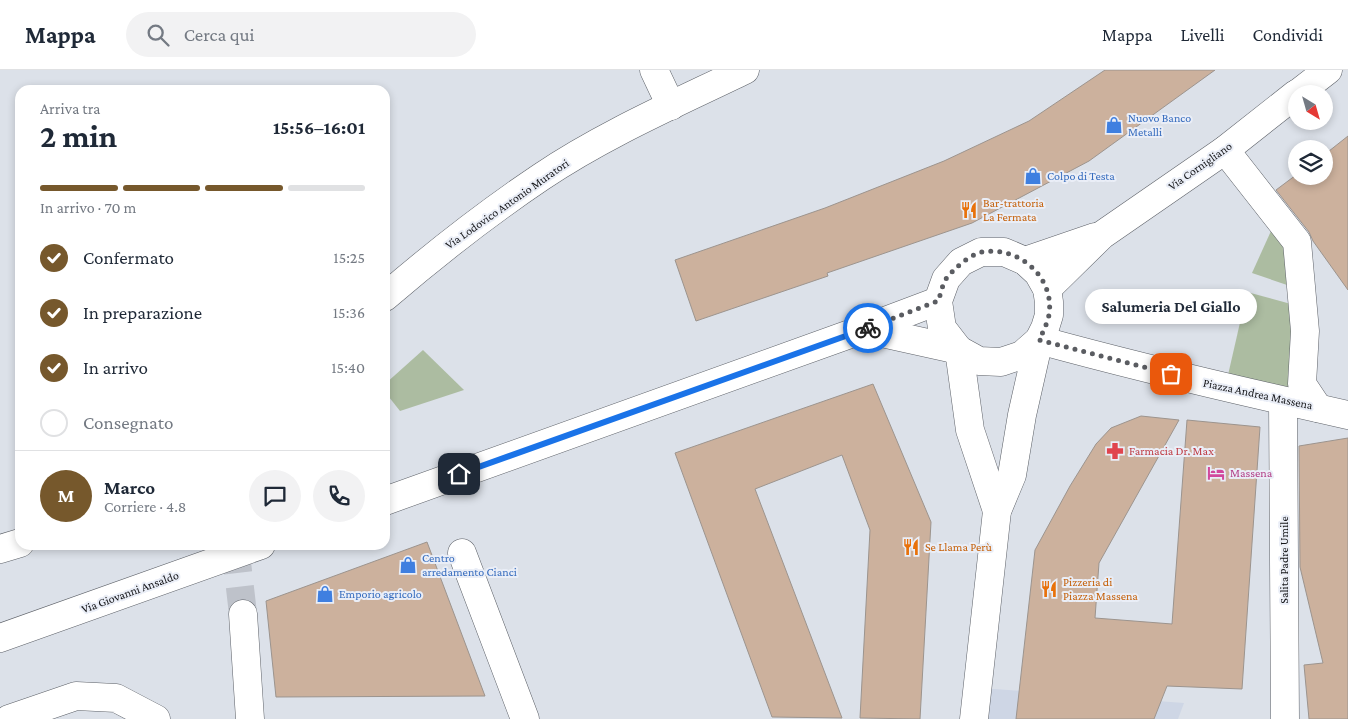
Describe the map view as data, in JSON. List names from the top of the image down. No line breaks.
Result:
{"streets":{"main road":["Via Cornigliano","Via Lodovico Antonio Muratori","Piazza Andrea Massena","Salita Padre Umile","Via Giovanni Ansaldo"]},"crossings":[["Via Cornigliano","Piazza Andrea Massena"],["Piazza Andrea Massena","Salita Padre Umile"]],"places":{"shop":["Nuovo Banco Metalli","Colpo di Testa","Centro arredamento Cianci","Emporio agricolo"],"restaurant":["Bar-trattoria La Fermata","Se Llama Perù","Pizzeria di Piazza Massena"],"other":["Salumeria Del Giallo"],"pharmacy":["Farmacia Dr. Max"],"hotel":["Massena"]},"north":"bottom right","page":{"header":"Mappa","search":"Cerca qui","nav":["Mappa","Livelli","Condividi"],"heading":["2 min","Arriva tra","15:56–16:01"],"panel":["Marco","Corriere · 4.8"],"bar":"In arrivo · 70 m","list":[["Confermato","15:25"],["In preparazione","15:36"],["In arrivo","15:40"],"Consegnato"],"bubble":"Salumeria Del Giallo","round":"M"}}
